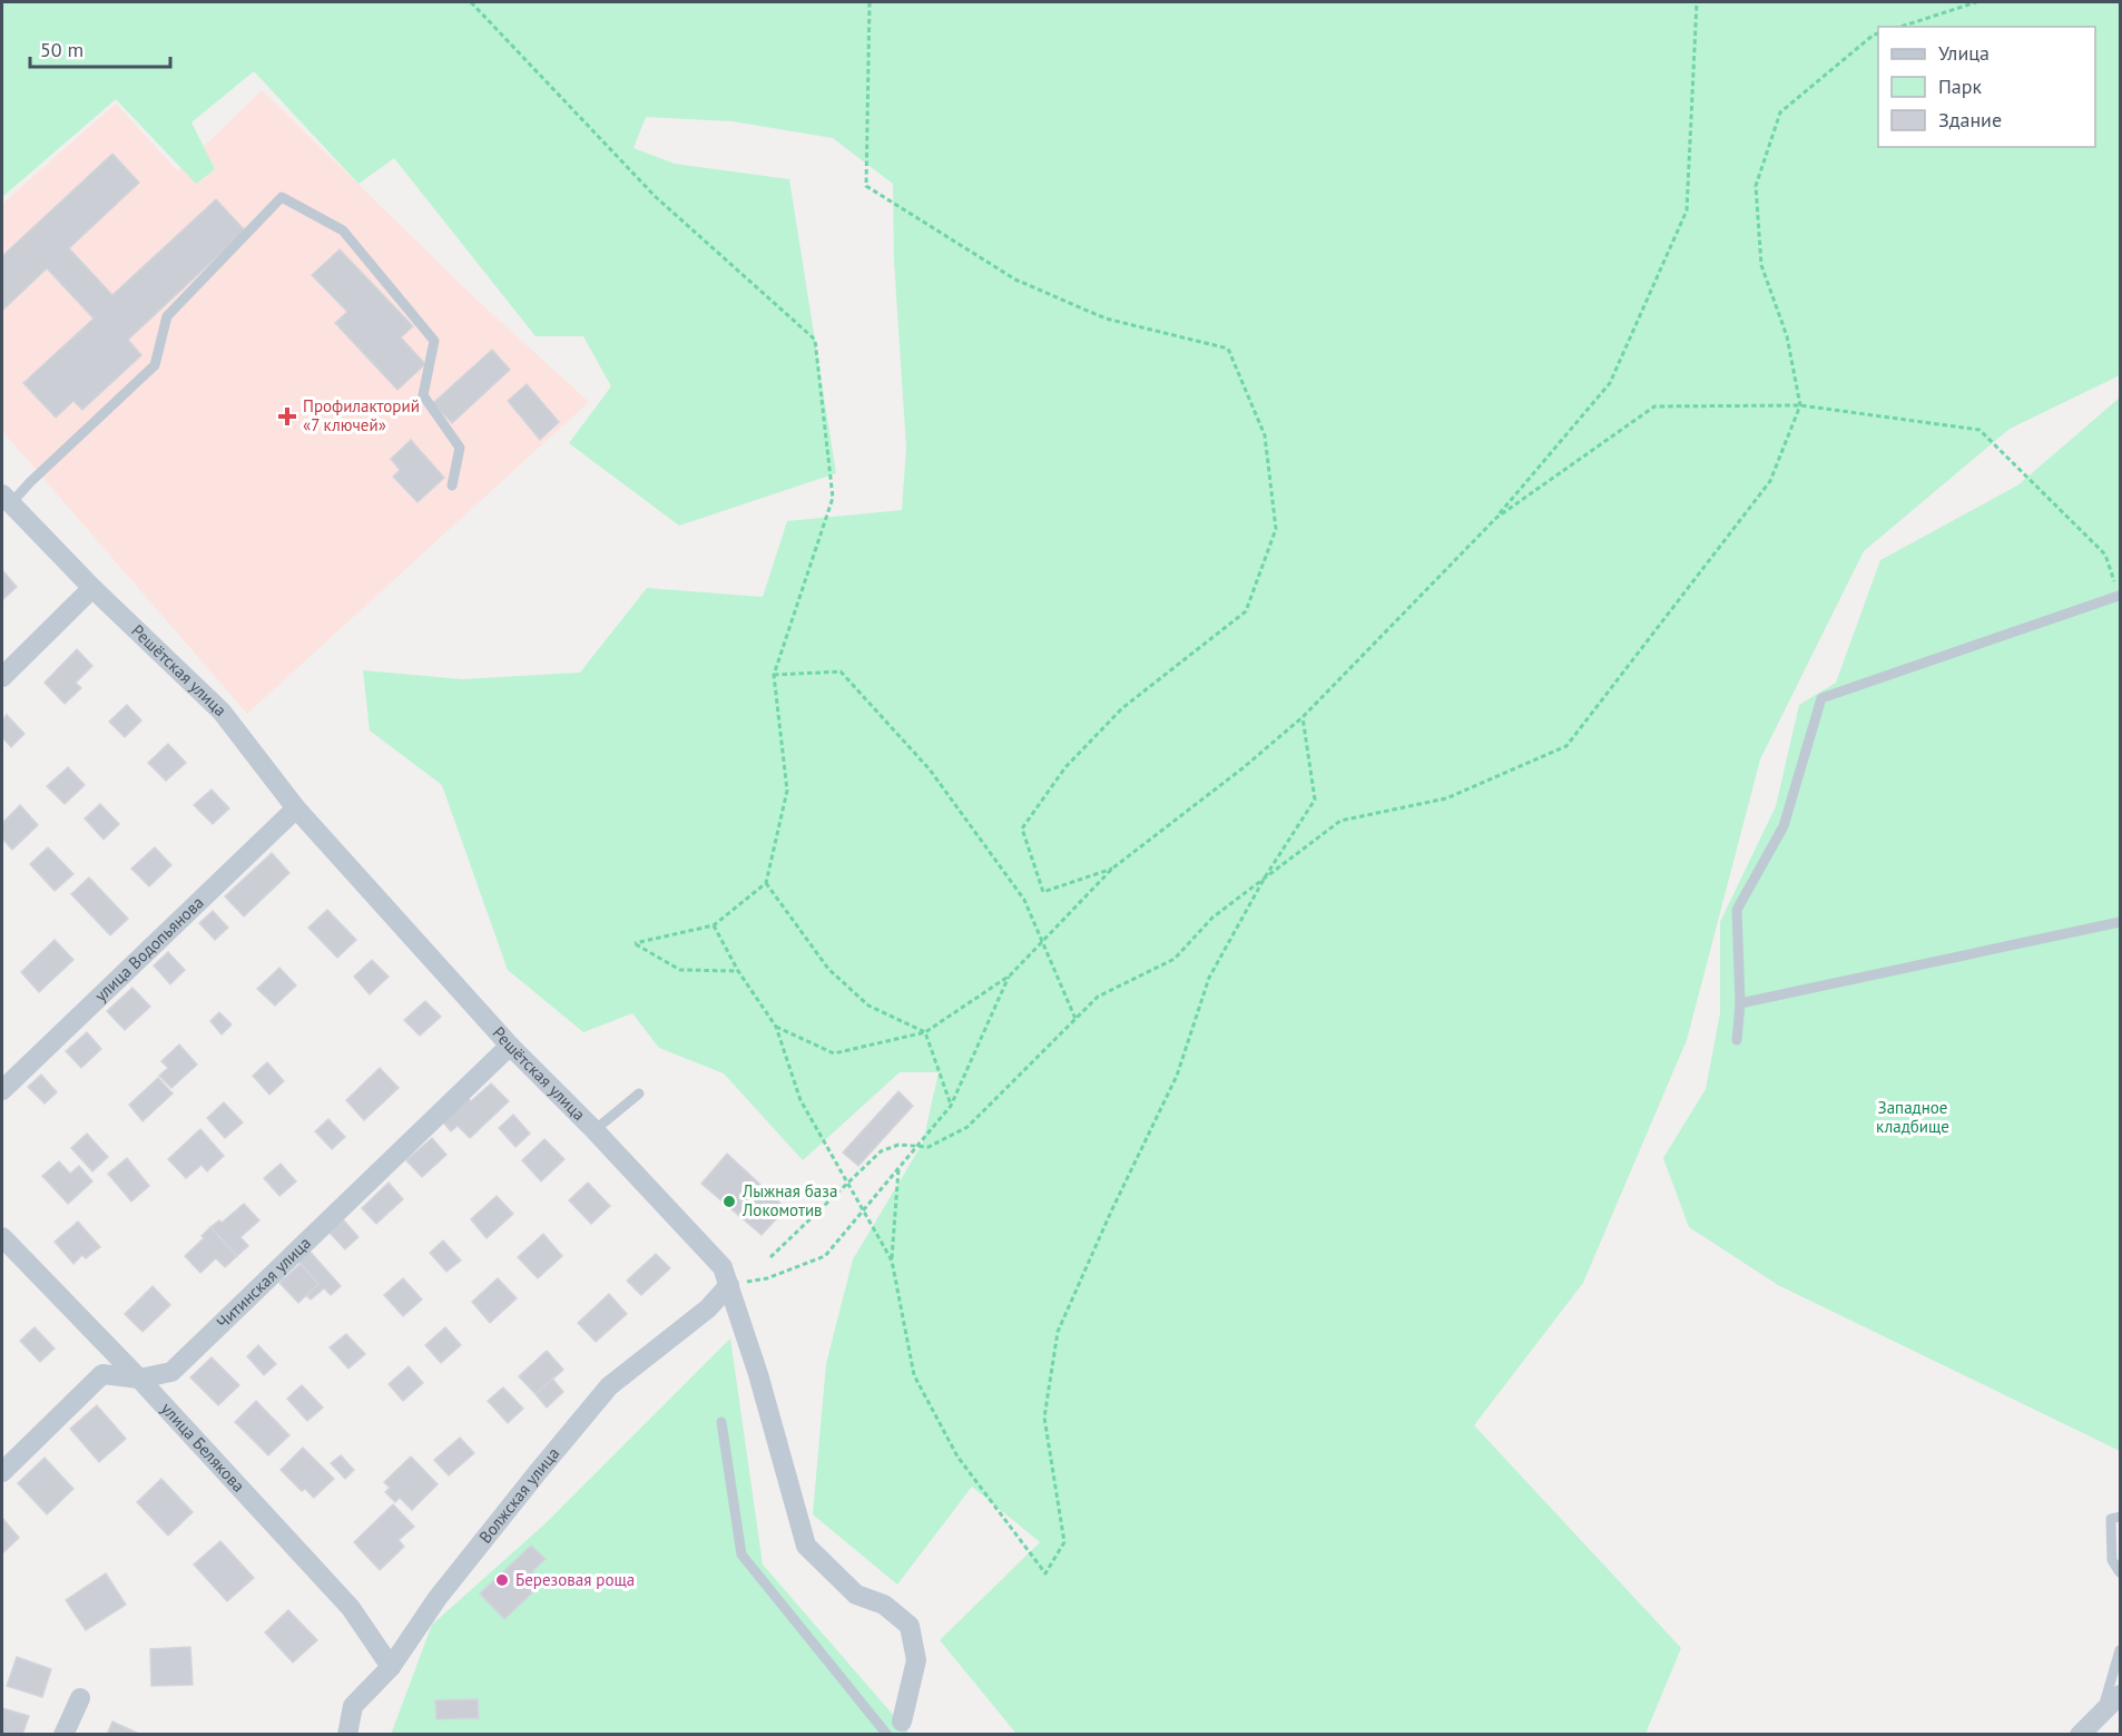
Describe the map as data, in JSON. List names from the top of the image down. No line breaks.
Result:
{"streets":{"street":["Решётская улица","улица Водопьянова","Читинская улица","улица Белякова","Волжская улица"]},"crossings":[["Решётская улица","улица Водопьянова"],["Решётская улица","Читинская улица"],["Решётская улица","Волжская улица"],["Читинская улица","улица Белякова"],["улица Белякова","Волжская улица"]],"parks":["Западное кладбище"],"places":{"health":["Профилакторий «7 ключей»"],"other":["Лыжная база Локомотив","Березовая роща"]},"legend":["Улица","Парк","Здание"],"scale_bar":"50 m"}
